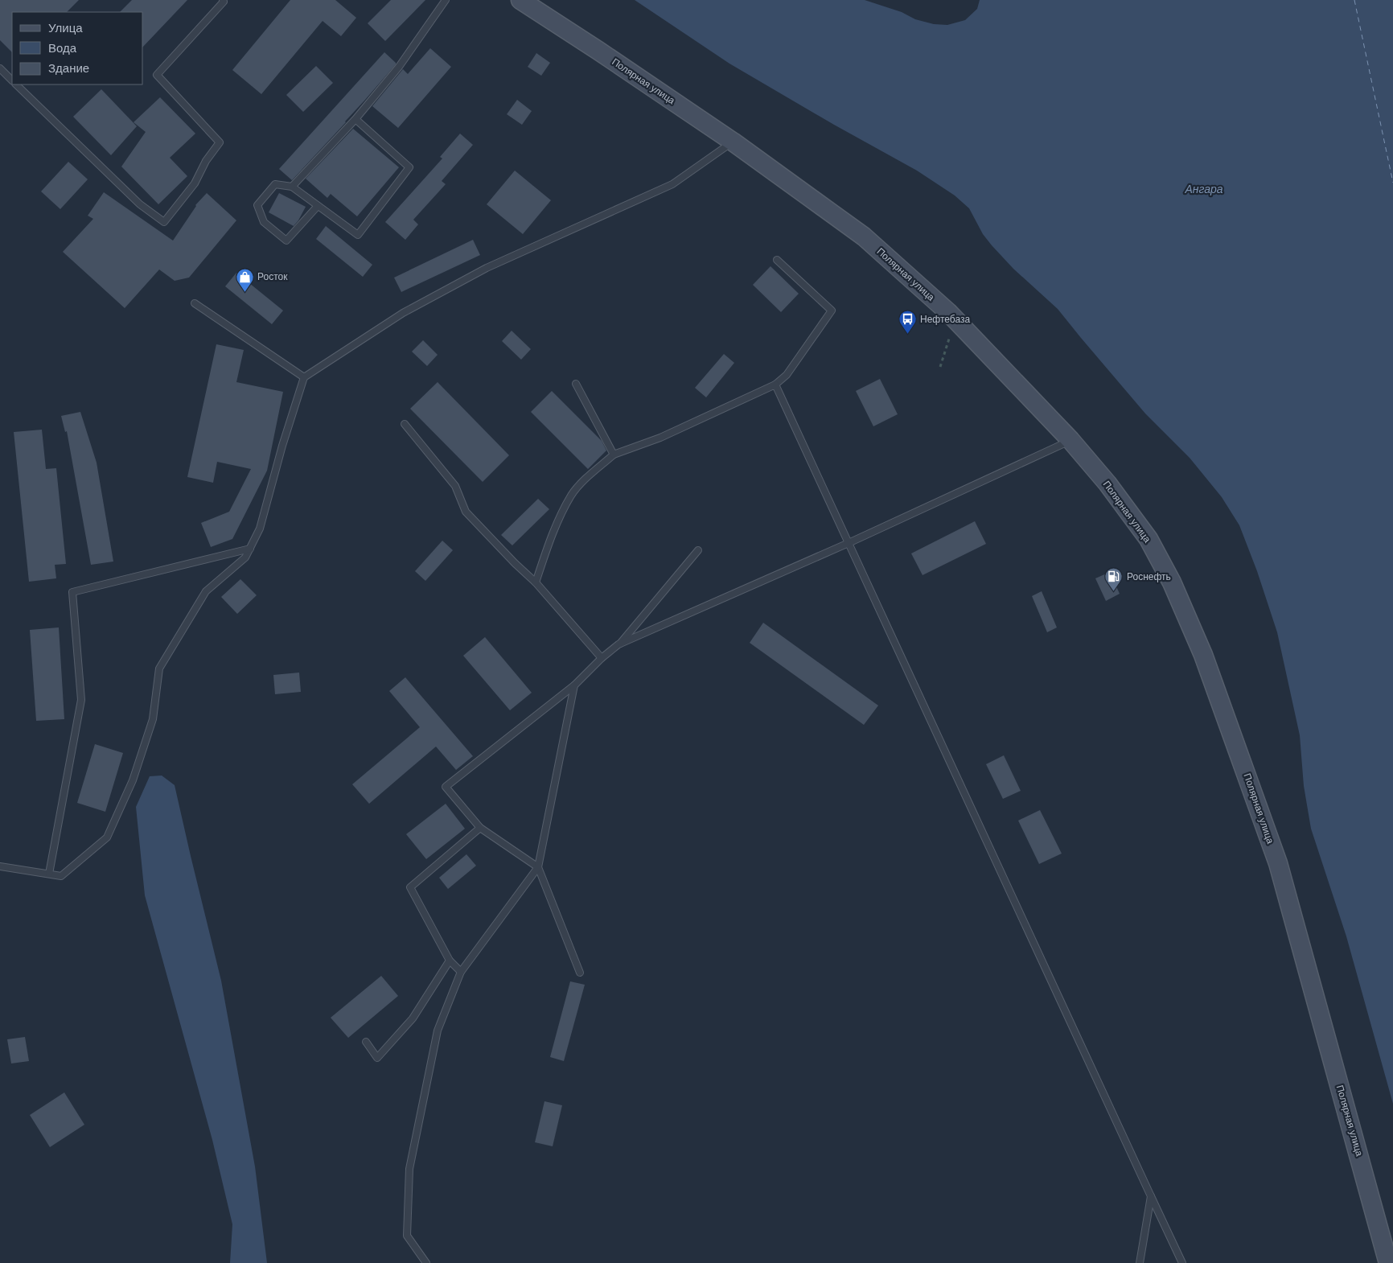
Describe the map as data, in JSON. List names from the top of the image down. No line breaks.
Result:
{"streets":{"main road":["Полярная улица"]},"water":["Ангара"],"places":{"shop":["Росток"],"bus stop":["Нефтебаза"],"fuel station":["Роснефть"]},"legend":["Улица","Вода","Здание"]}
